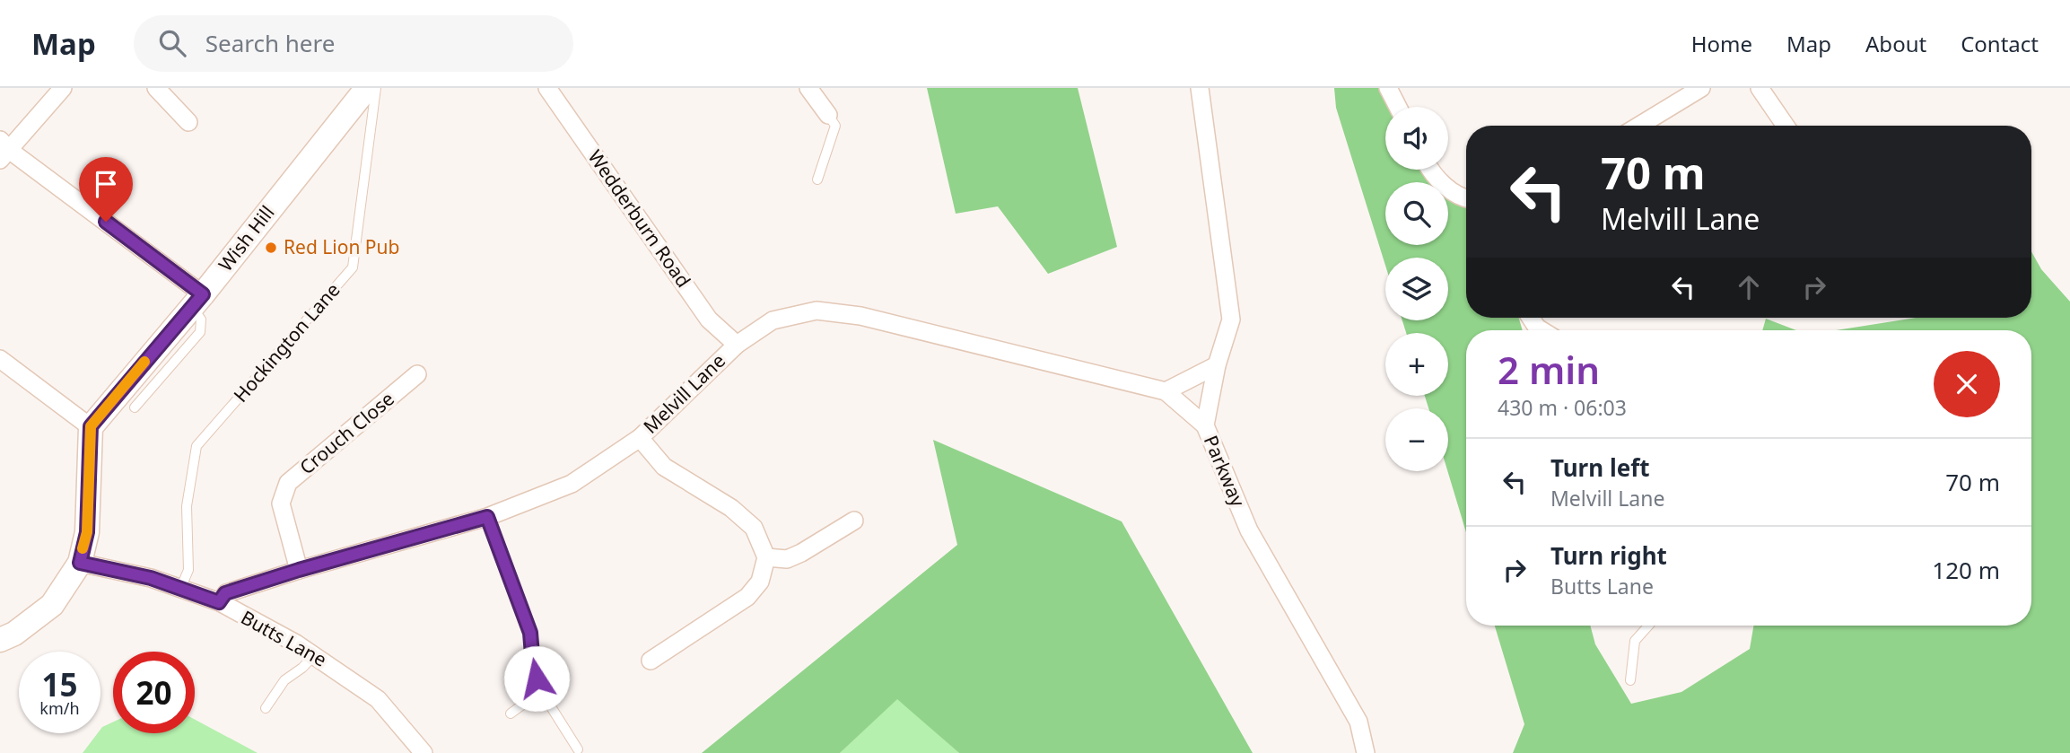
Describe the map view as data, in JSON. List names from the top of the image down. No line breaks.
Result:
{"streets":{"street":["Wedderburn Road","Wish Hill","Melvill Lane","Crouch Close","Parkway","Butts Lane"],"lane":["Hockington Lane"]},"crossings":[["Wedderburn Road","Melvill Lane"],["Hockington Lane","Butts Lane"],["Melvill Lane","Crouch Close"],["Melvill Lane","Butts Lane"]],"places":["Red Lion Pub"],"page":{"header":"Map","search":"Search here","nav":["Home","Map","About","Contact"],"map_buttons":["+","−"],"turn":["70 m","Melvill Lane"],"heading":["2 min","430 m · 06:03"],"list":[{"name":"Turn left","note":"Melvill Lane","value":"70 m"},{"name":"Turn right","note":"Butts Lane","value":"120 m"}],"speed":"15 km/h","limit":"20"}}
